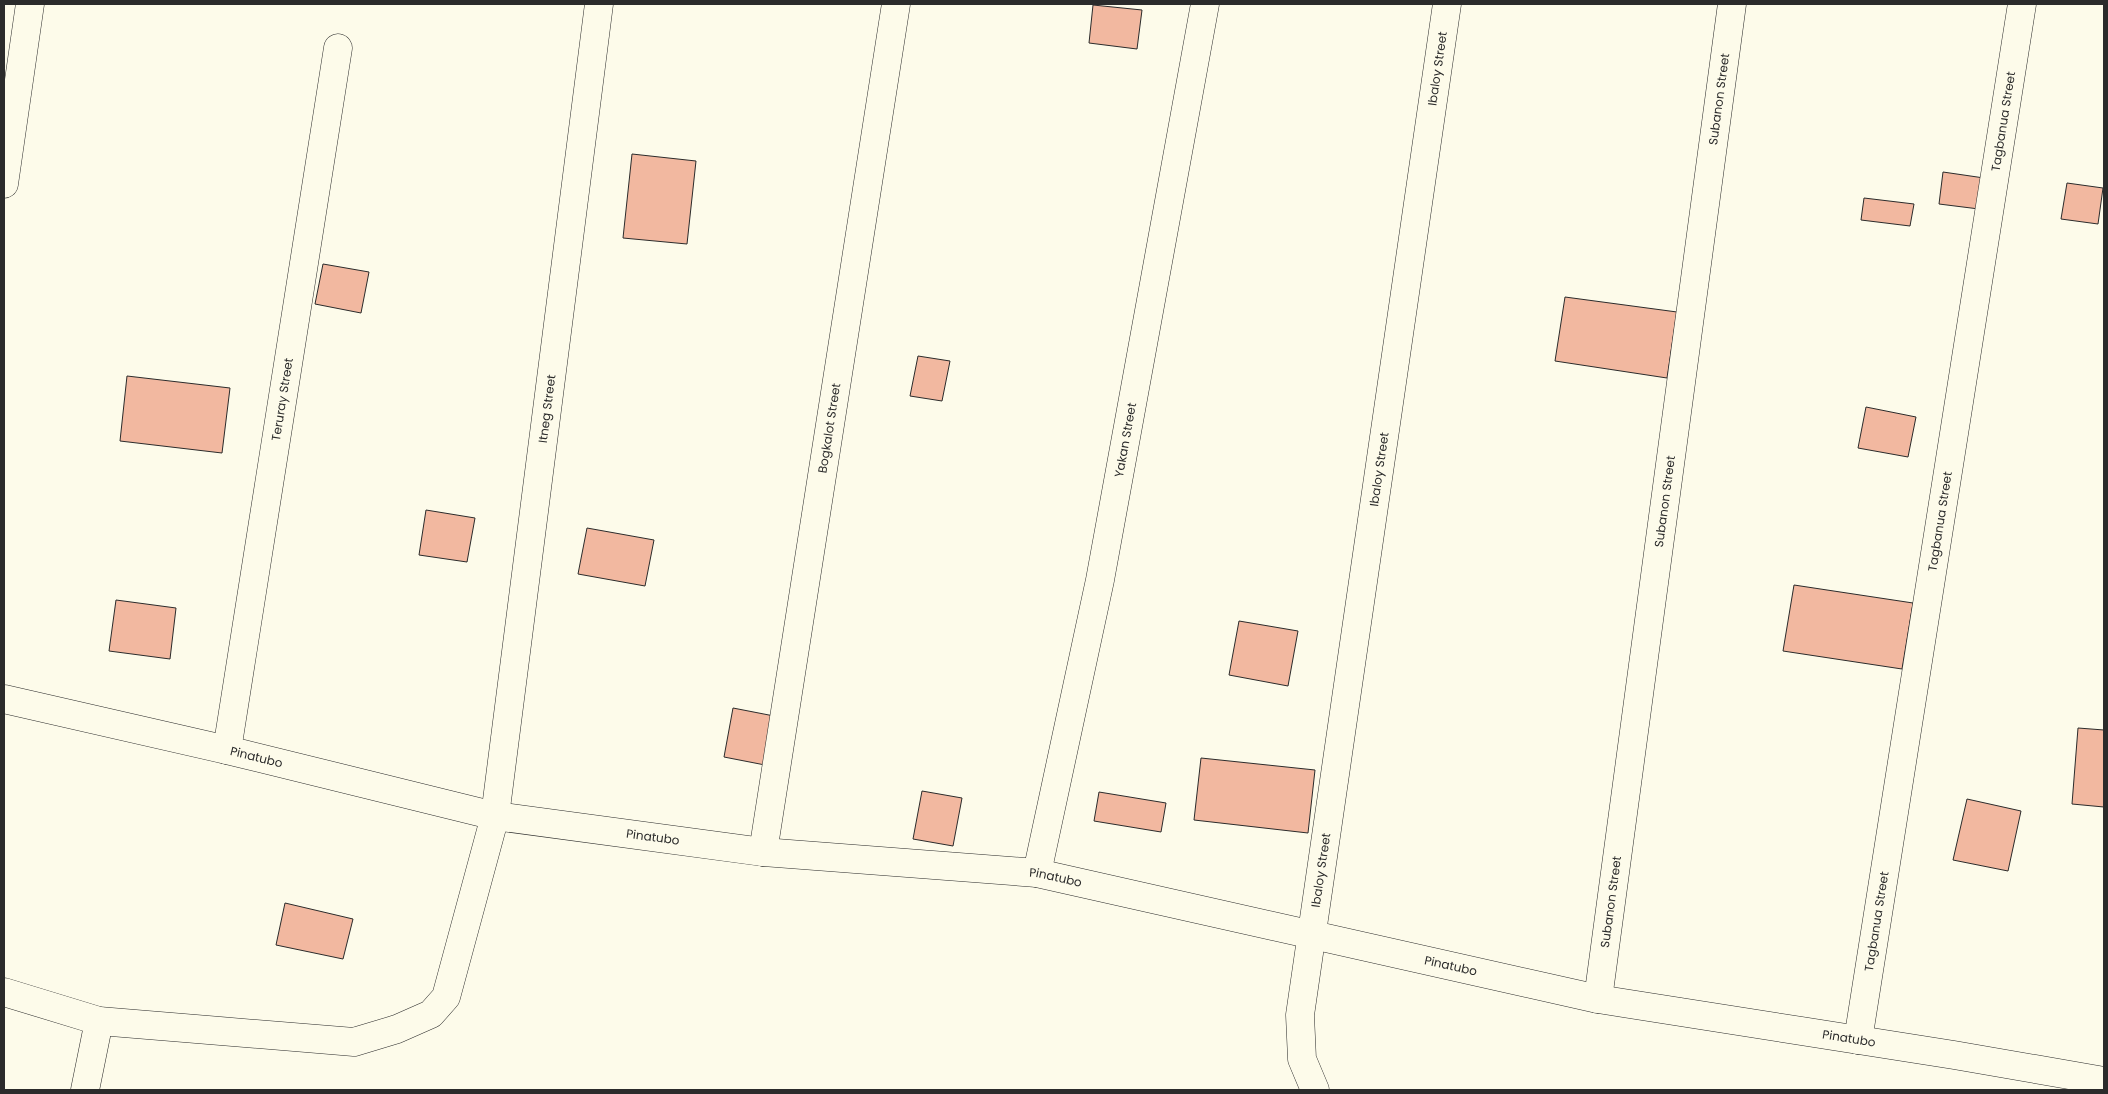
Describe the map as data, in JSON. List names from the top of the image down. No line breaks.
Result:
{"streets":{"street":["Ibaloy Street","Subanon Street","Tagbanua Street","Teruray Street","Itneg Street","Bogkalot Street","Yakan Street","Pinatubo"]},"crossings":[["Ibaloy Street","Pinatubo"],["Subanon Street","Pinatubo"],["Tagbanua Street","Pinatubo"],["Teruray Street","Pinatubo"],["Itneg Street","Pinatubo"],["Bogkalot Street","Pinatubo"],["Yakan Street","Pinatubo"]]}
